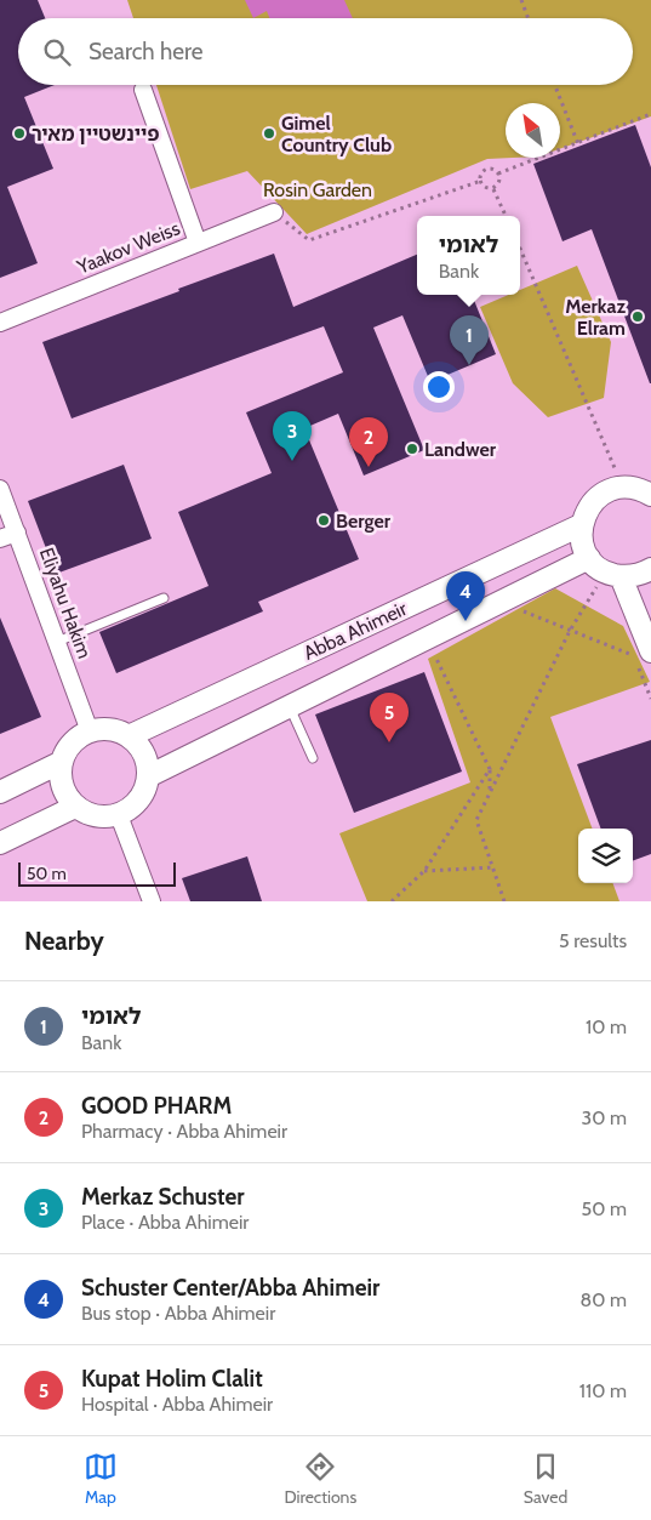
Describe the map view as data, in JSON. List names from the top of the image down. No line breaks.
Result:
{"streets":{"street":["Yaakov Weiss","Eliyahu Hakim","Abba Ahimeir"]},"crossings":[["Eliyahu Hakim","Abba Ahimeir"]],"parks":["Rosin Garden"],"places":["פיינשטיין מאיר","Gimel Country Club","Merkaz Elram","Landwer","Berger"],"scale_bar":"50 m","north":"top left","page":{"search":"Search here","popup":["לאומי","Bank"],"pins":["1","3","2","4","5"],"scale":"50 m","heading":["Nearby","5 results"],"list":[{"mark":"1","name":"לאומי","note":"Bank","value":"10 m"},{"mark":"2","name":"GOOD PHARM","note":"Pharmacy · Abba Ahimeir","value":"30 m"},{"mark":"3","name":"Merkaz Schuster","note":"Place · Abba Ahimeir","value":"50 m"},{"mark":"4","name":"Schuster Center/Abba Ahimeir","note":"Bus stop · Abba Ahimeir","value":"80 m"},{"mark":"5","name":"Kupat Holim Clalit","note":"Hospital · Abba Ahimeir","value":"110 m"}],"nav":["Map","Directions","Saved"]}}
